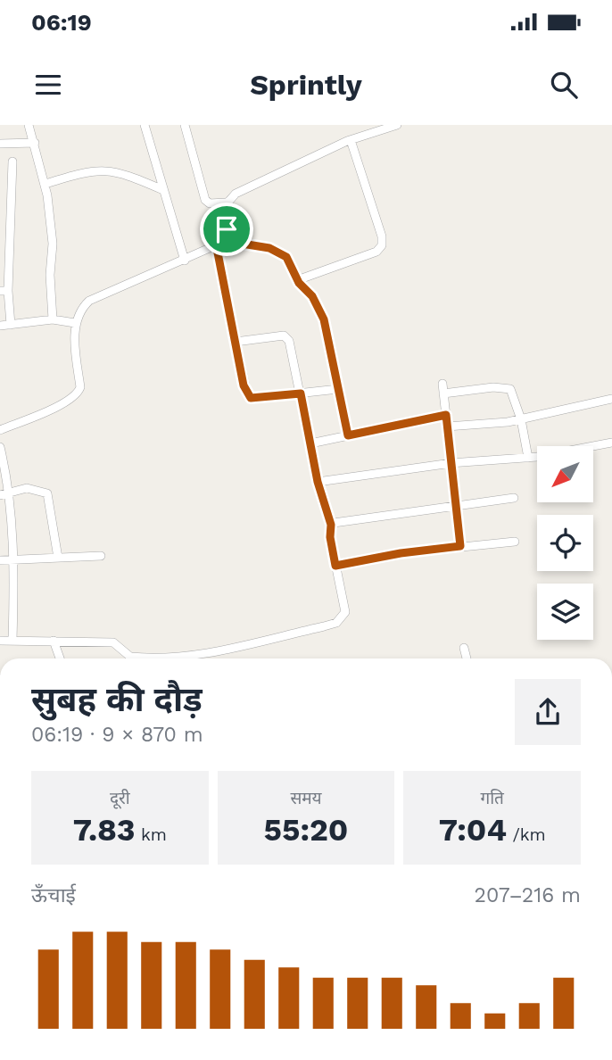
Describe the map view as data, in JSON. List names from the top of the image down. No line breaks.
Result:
{"north":"bottom left","page":{"status":"06:19","header":"Sprintly","heading":["सुबह की दौड़","06:19 · 9 × 870 m"],"stats":[["दूरी","7.83 km"],["समय","55:20"],["गति","7:04 /km"]],"chart":["ऊँचाई","207–216 m"]}}
